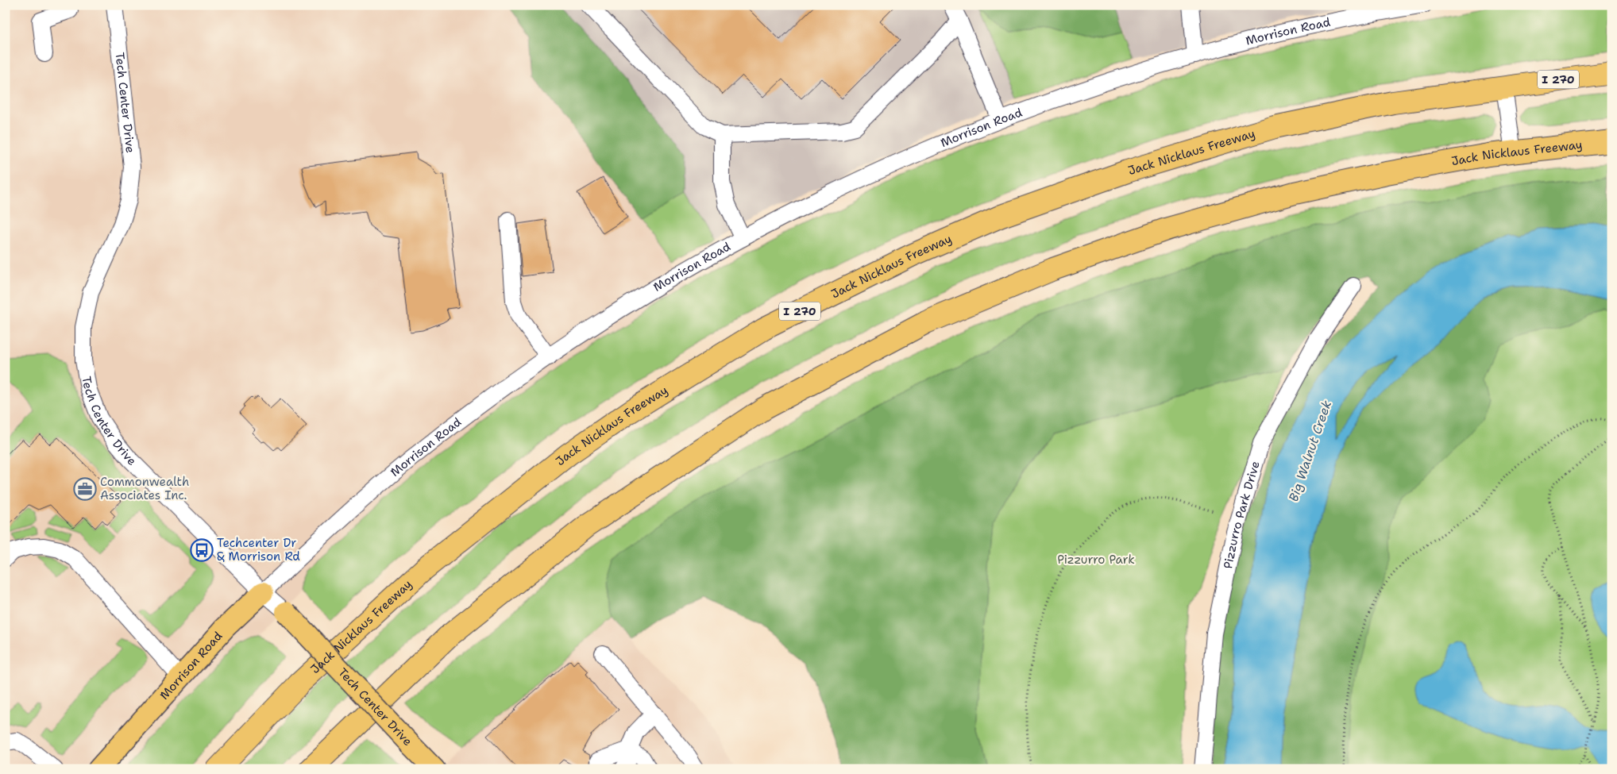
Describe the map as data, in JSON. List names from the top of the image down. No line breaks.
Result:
{"streets":{"highway":["I 270","Jack Nicklaus Freeway"],"main road":["Morrison Road","Tech Center Drive"],"street":["Pizzurro Park Drive"]},"crossings":[["Morrison Road","Tech Center Drive"]],"water":["Big Walnut Creek"],"parks":["Pizzurro Park"],"places":{"office":["Commonwealth Associates Inc."],"bus stop":["Techcenter Dr & Morrison Rd"]}}
